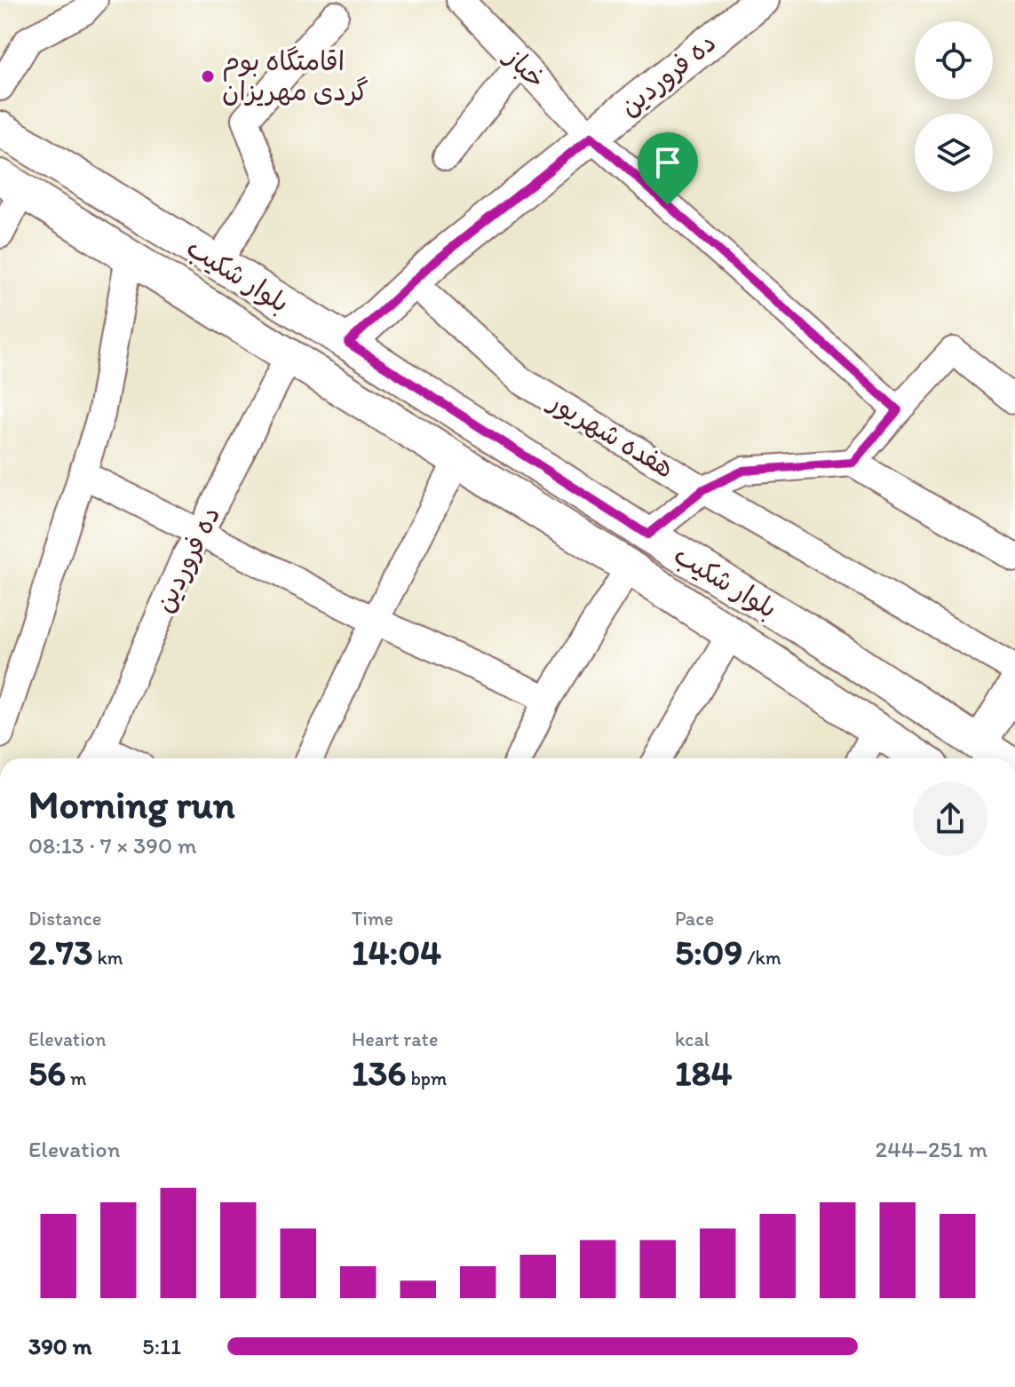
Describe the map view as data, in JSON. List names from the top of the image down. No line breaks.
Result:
{"streets":{"street":["خباز","ده فروردین","بلوار شکیب","هفده شهریور"]},"crossings":[["خباز","ده فروردین"],["ده فروردین","بلوار شکیب"],["ده فروردین","هفده شهریور"]],"places":["اقامتگاه بوم گردی مهریزان"],"page":{"heading":["Morning run","08:13 · 7 × 390 m"],"stats":[["Distance","2.73 km"],["Time","14:04"],["Pace","5:09 /km"],["Elevation","56 m"],["Heart rate","136 bpm"],["kcal","184"]],"chart":["Elevation","244–251 m"],"list":[{"name":"390 m","note":"5:11"}]}}
